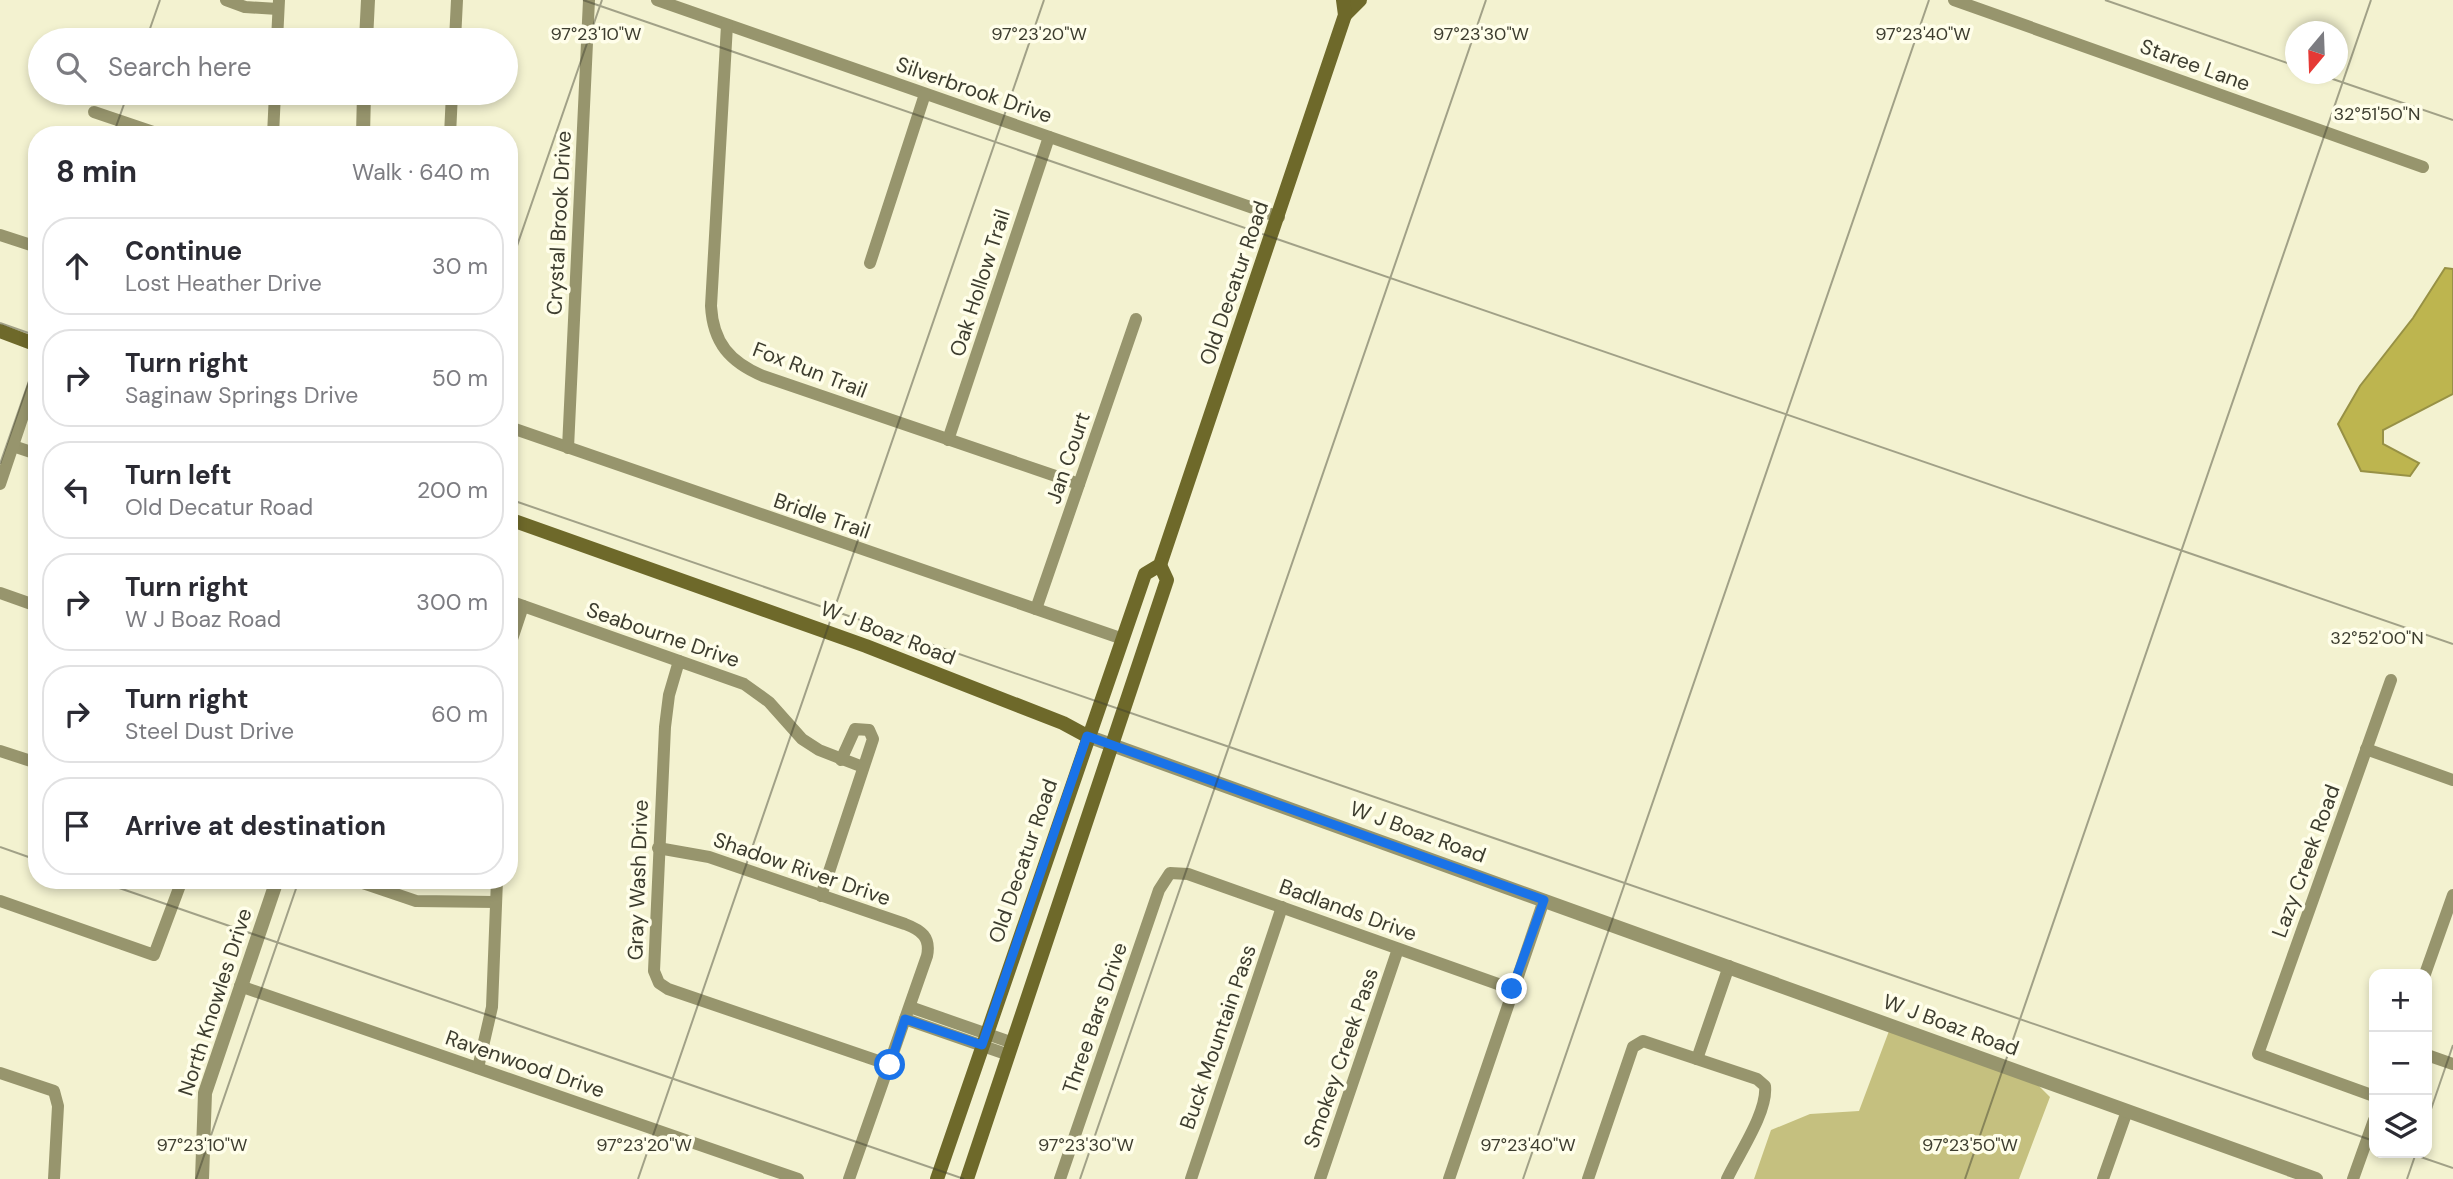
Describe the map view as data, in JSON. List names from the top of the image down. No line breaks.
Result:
{"streets":{"main road":["Old Decatur Road","W J Boaz Road"],"street":["Staree Lane","Silverbrook Drive","Crystal Brook Drive","Oak Hollow Trail","Fox Run Trail","Jan Court","Bridle Trail","Seabourne Drive","Lazy Creek Road","Shadow River Drive","Gray Wash Drive","Badlands Drive","North Knowles Drive","Three Bars Drive","Buck Mountain Pass","Smokey Creek Pass","Ravenwood Drive"]},"crossings":[["Silverbrook Drive","Oak Hollow Trail"],["Silverbrook Drive","Old Decatur Road"],["Silverbrook Drive","Fox Run Trail"],["Crystal Brook Drive","Bridle Trail"],["Oak Hollow Trail","Fox Run Trail"],["Old Decatur Road","Bridle Trail"],["Old Decatur Road","W J Boaz Road"],["Fox Run Trail","Jan Court"],["Jan Court","Bridle Trail"],["Seabourne Drive","Gray Wash Drive"],["Shadow River Drive","Gray Wash Drive"],["Badlands Drive","Three Bars Drive"],["Badlands Drive","Buck Mountain Pass"],["Badlands Drive","Smokey Creek Pass"],["North Knowles Drive","Ravenwood Drive"]],"north":"bottom","page":{"search":"Search here","heading":["8 min","Walk · 640 m"],"list":[["Continue","Lost Heather Drive","30 m"],["Turn right","Saginaw Springs Drive","50 m"],["Turn left","Old Decatur Road","200 m"],["Turn right","W J Boaz Road","300 m"],["Turn right","Steel Dust Drive","60 m"],"Arrive at destination"],"map_buttons":["+","−"]},"coordinates":["97°23'10\"W","97°23'20\"W","97°23'30\"W","97°23'40\"W","32°51'50\"N","32°52'00\"N","97°23'50\"W"]}
